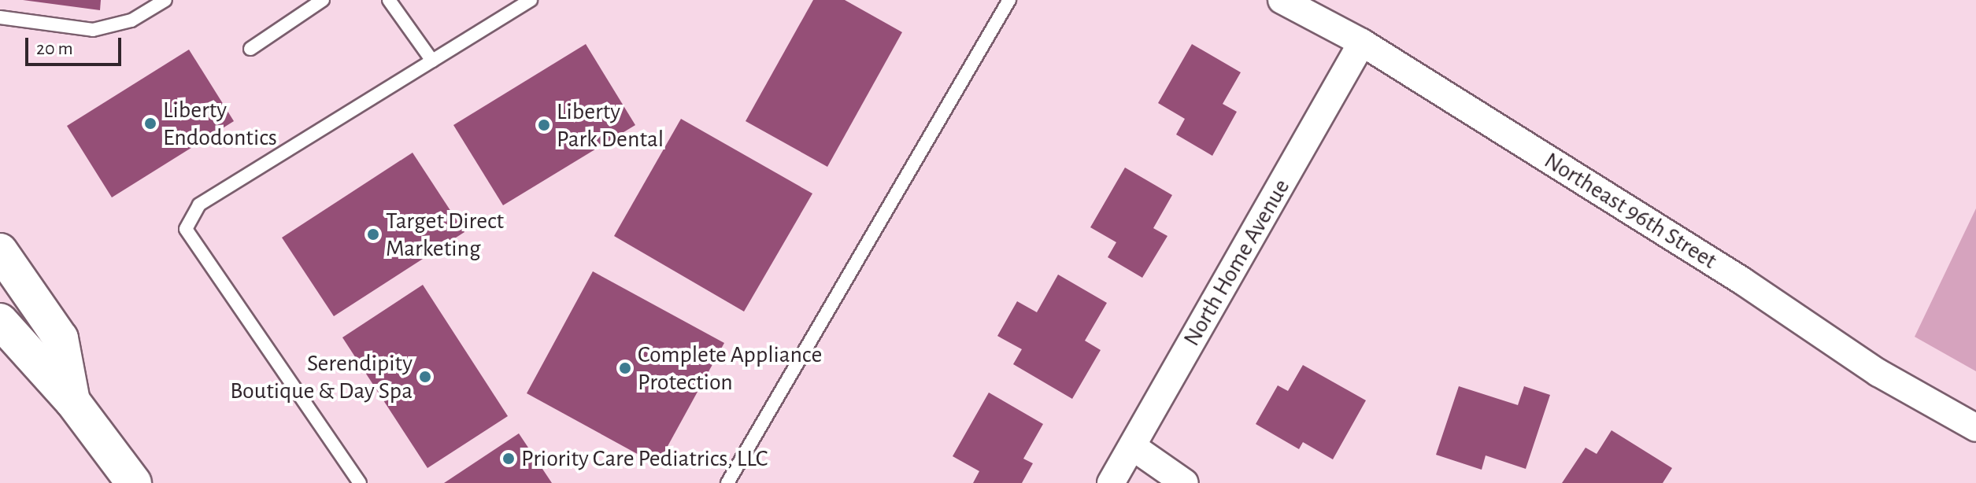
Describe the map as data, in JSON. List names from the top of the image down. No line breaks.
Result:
{"streets":{"street":["Northeast 96th Street","North Home Avenue"]},"crossings":[["Northeast 96th Street","North Home Avenue"]],"places":["Liberty Endodontics","Liberty Park Dental","Target Direct Marketing","Complete Appliance Protection","Serendipity Boutique & Day Spa","Priority Care Pediatrics, LLC"],"scale_bar":"20 m"}
